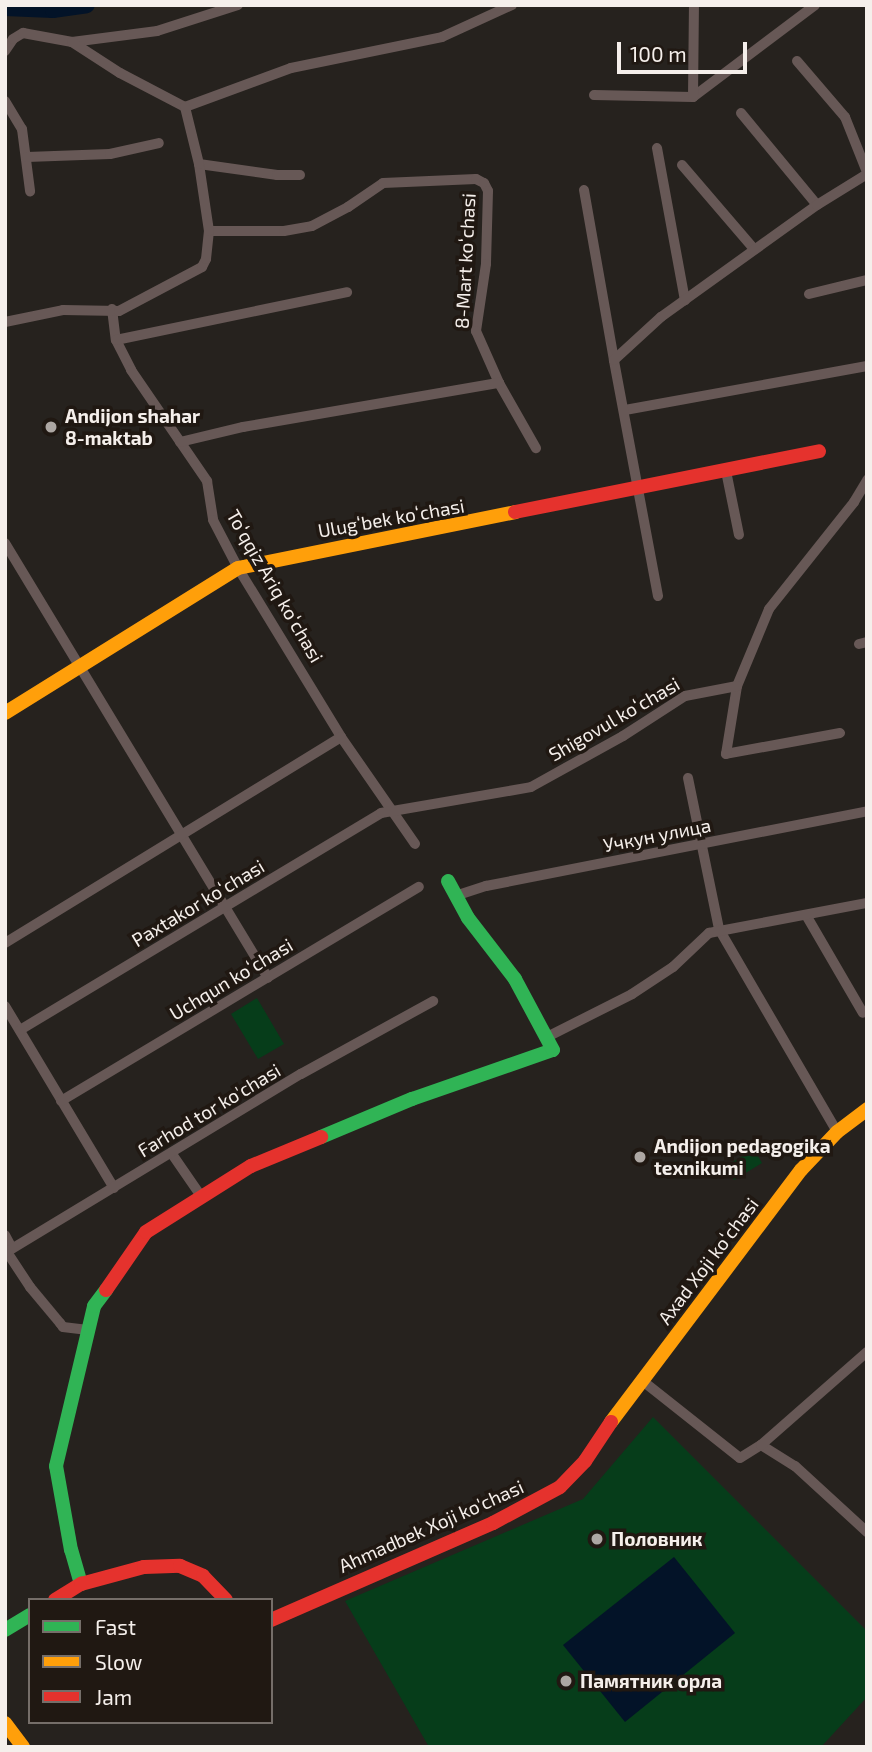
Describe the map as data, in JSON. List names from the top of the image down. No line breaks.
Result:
{"streets":{"street":["8-Mart koʻchasi","Ulugʻbek koʻchasi","Toʻqqiz Ariq koʻchasi","Shigovul koʻchasi","Учкун улица","Paxtakor koʻchasi","Uchqun koʻchasi","Farhod tor ko'chasi","Axad Xoji koʻchasi","Ahmadbek Xoji ko'chasi"]},"crossings":[["Ulugʻbek koʻchasi","Toʻqqiz Ariq koʻchasi"],["Toʻqqiz Ariq koʻchasi","Shigovul koʻchasi"],["Toʻqqiz Ariq koʻchasi","Paxtakor koʻchasi"],["Shigovul koʻchasi","Paxtakor koʻchasi"],["Axad Xoji koʻchasi","Ahmadbek Xoji ko'chasi"]],"places":["Andijon shahar 8-maktab","Andijon pedagogika texnikumi","Половник","Памятник орла"],"legend":["Fast","Slow","Jam"],"scale_bar":"100 m"}
